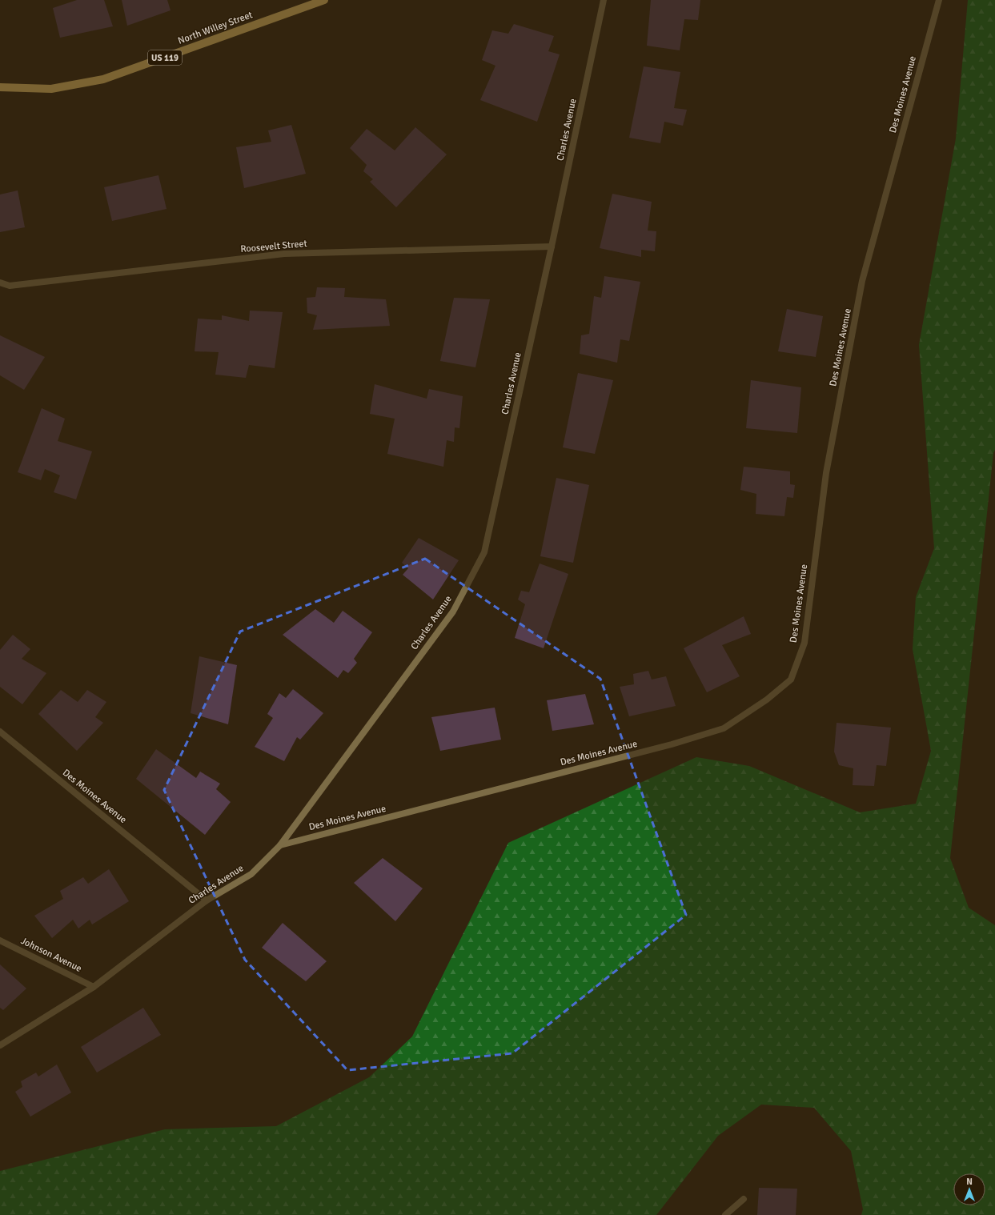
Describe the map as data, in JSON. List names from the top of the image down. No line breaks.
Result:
{"streets":{"main road":["North Willey Street","US 119"],"street":["Des Moines Avenue","Charles Avenue","Roosevelt Street","Johnson Avenue"]},"crossings":[["Des Moines Avenue","Charles Avenue"],["Charles Avenue","Roosevelt Street"],["Charles Avenue","Johnson Avenue"]],"north":"top"}
